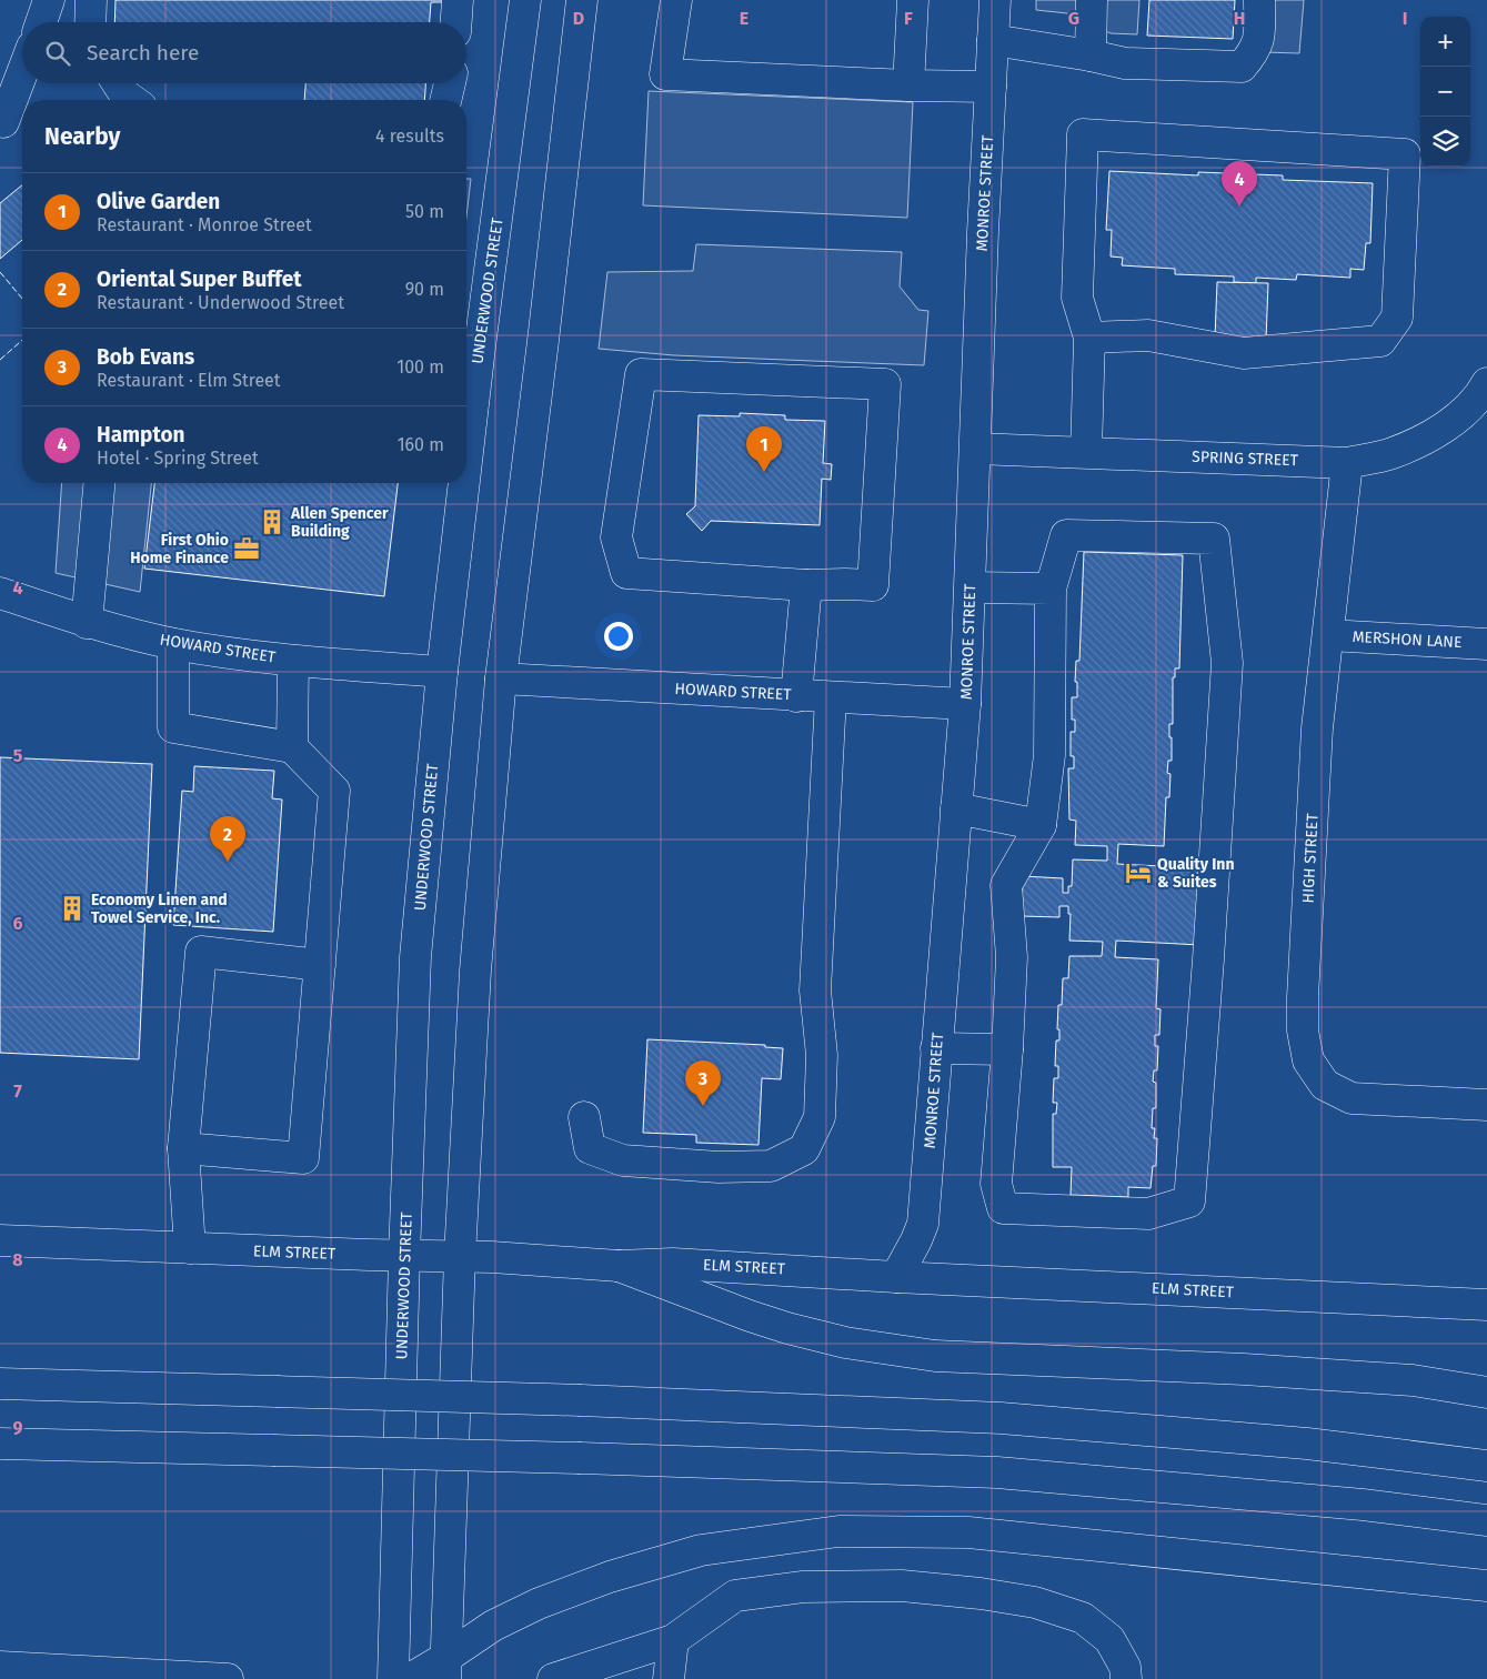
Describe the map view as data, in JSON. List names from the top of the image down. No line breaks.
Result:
{"streets":{"main road":["MONROE STREET","UNDERWOOD STREET","SPRING STREET","MERSHON LANE","HOWARD STREET","HIGH STREET","ELM STREET"]},"crossings":[["MONROE STREET","SPRING STREET"],["MONROE STREET","HOWARD STREET"],["MONROE STREET","ELM STREET"],["UNDERWOOD STREET","HOWARD STREET"],["UNDERWOOD STREET","ELM STREET"],["SPRING STREET","HIGH STREET"],["MERSHON LANE","HIGH STREET"]],"places":{"building":["Allen Spencer Building","Economy Linen and Towel Service, Inc."],"office":["First Ohio Home Finance"],"hotel":["Quality Inn & Suites"]},"page":{"map_buttons":["+","−"],"search":"Search here","heading":["Nearby","4 results"],"pins":["4","1","2","3"],"list":[{"mark":"1","name":"Olive Garden","note":"Restaurant · Monroe Street","value":"50 m"},{"mark":"2","name":"Oriental Super Buffet","note":"Restaurant · Underwood Street","value":"90 m"},{"mark":"3","name":"Bob Evans","note":"Restaurant · Elm Street","value":"100 m"},{"mark":"4","name":"Hampton","note":"Hotel · Spring Street","value":"160 m"}]},"grid":{"columns":["D","E","F","G","H","I"],"rows":["4","5","6","7","8","9"]}}
